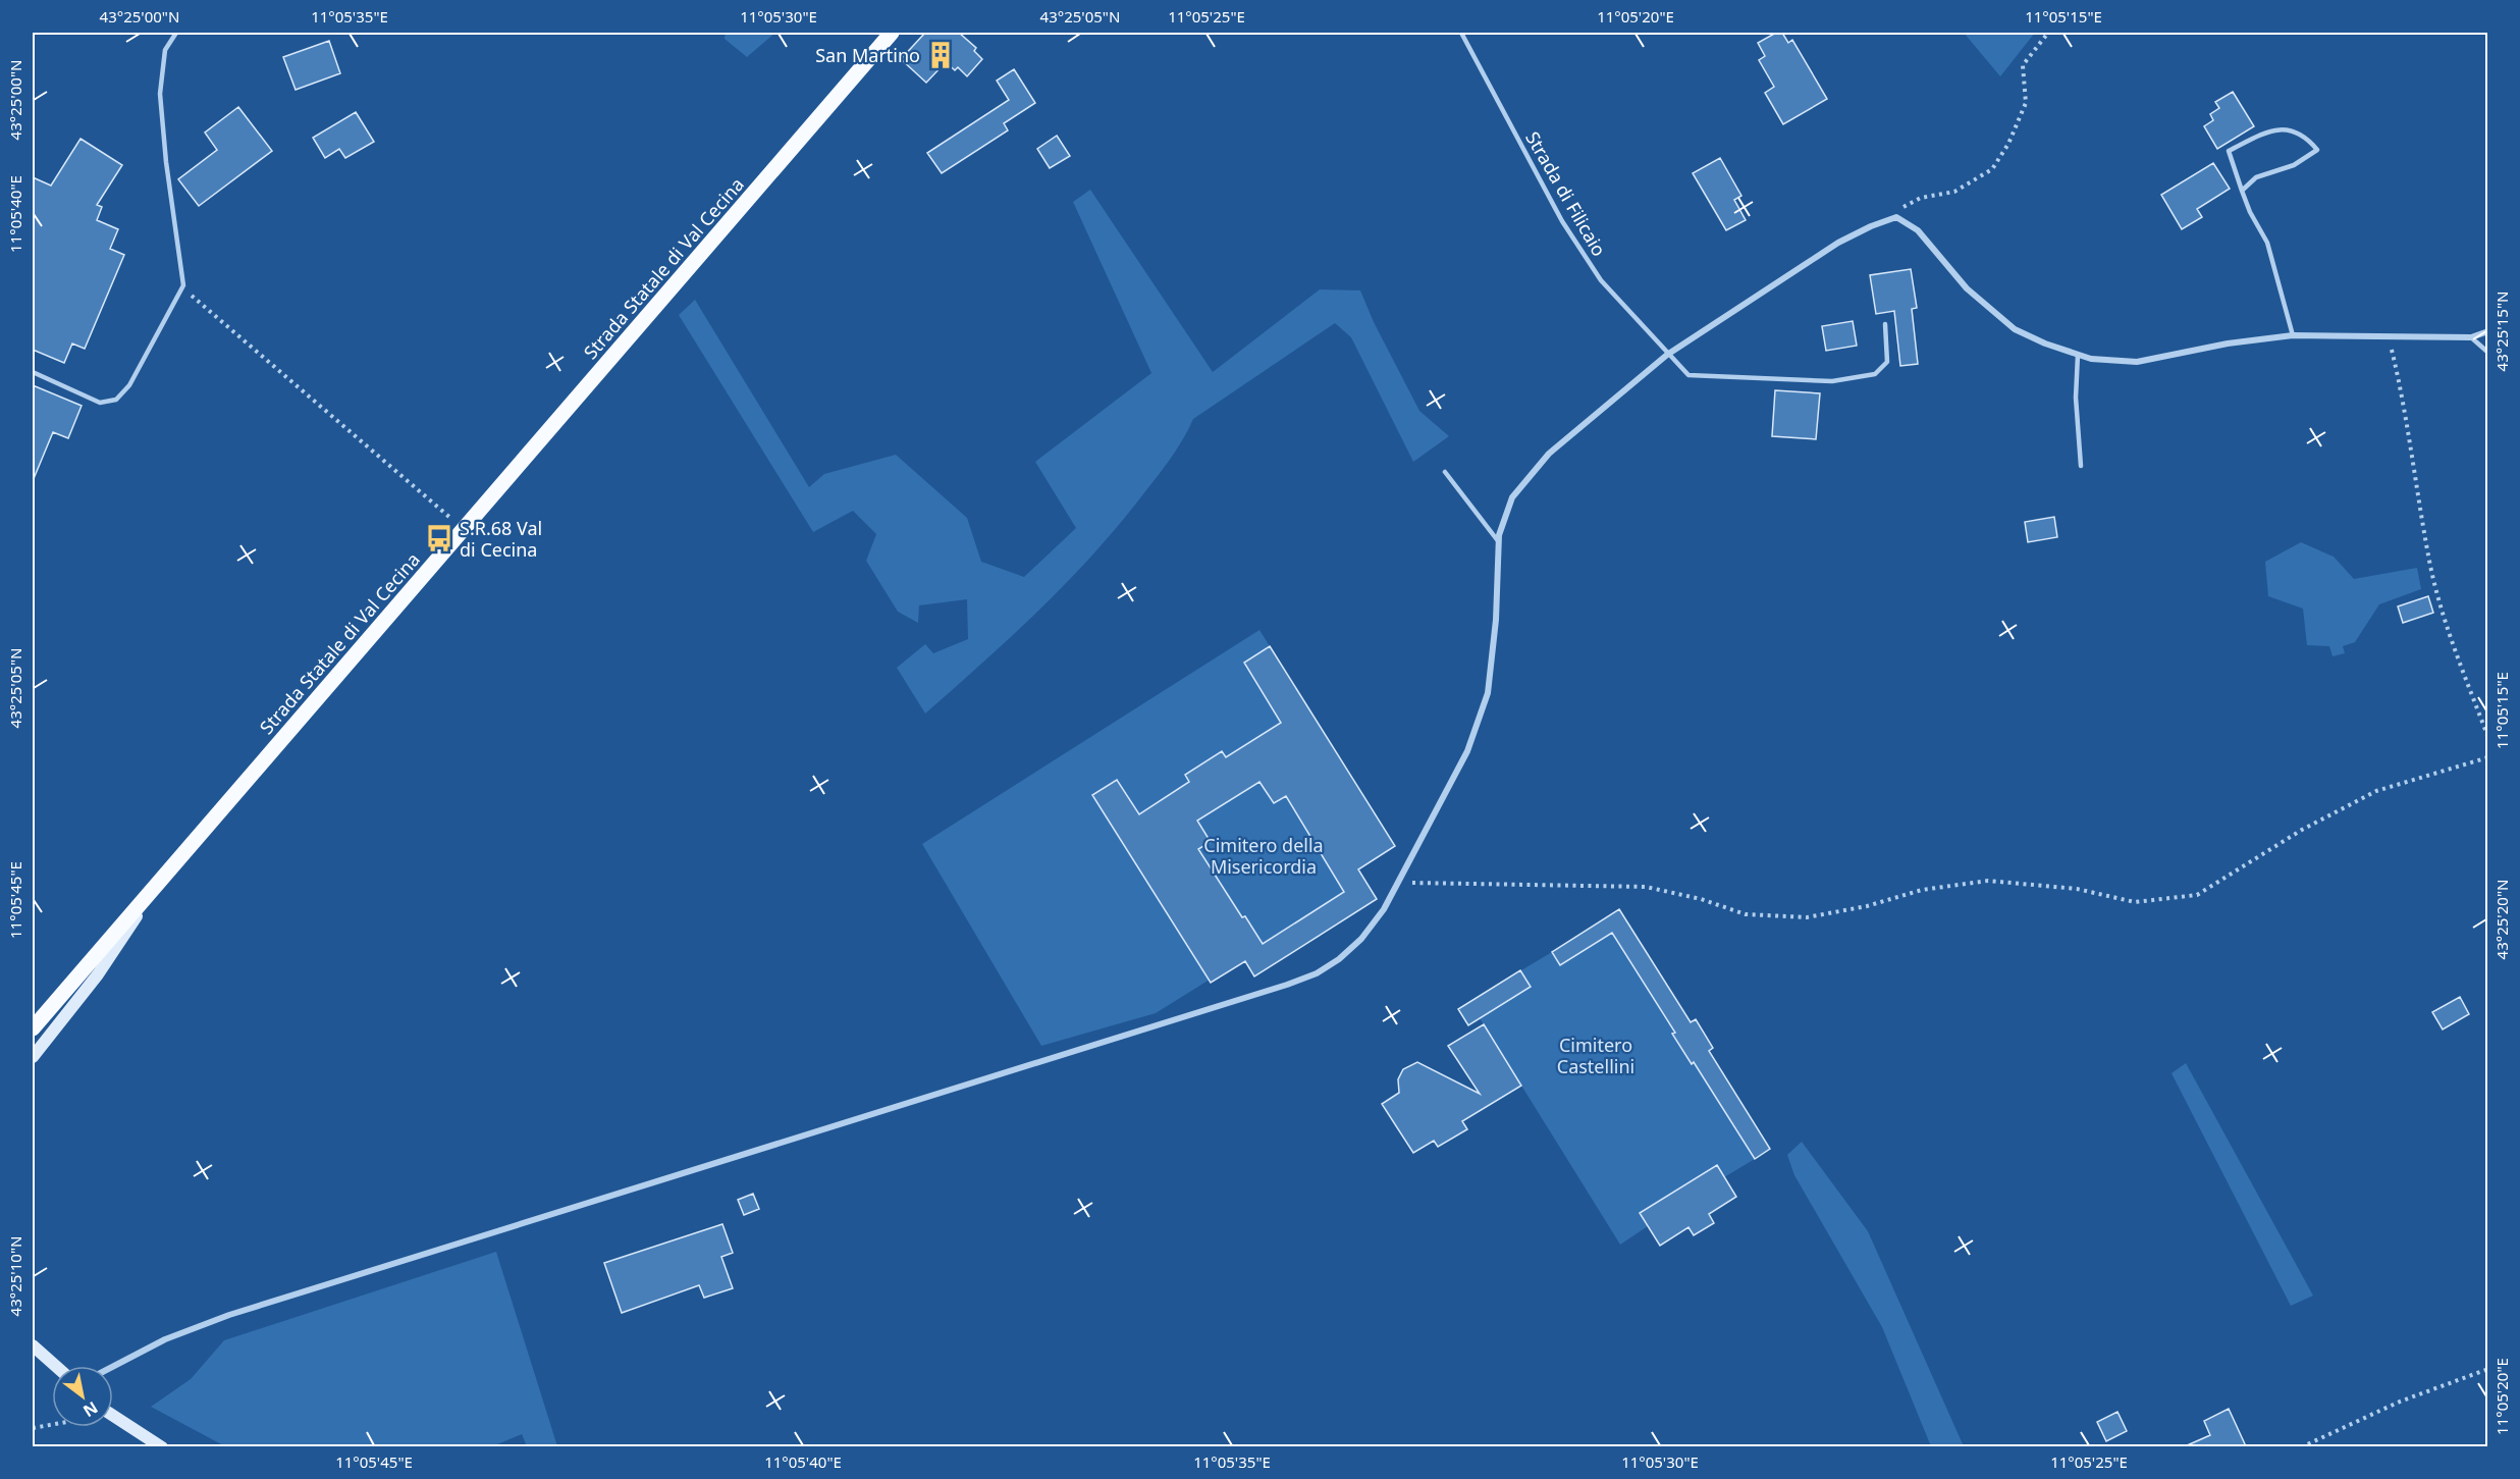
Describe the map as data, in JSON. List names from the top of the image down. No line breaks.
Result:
{"streets":{"main road":["Strada Statale di Val Cecina"],"lane":["Strada di Filicaio"]},"parks":["Cimitero della Misericordia","Cimitero Castellini"],"places":{"building":["San Martino"],"bus stop":["S.R.68 Val di Cecina"]},"north":"bottom right","coordinates":["43°25'00\"N","11°05'35\"E","11°05'30\"E","43°25'05\"N","11°05'25\"E","11°05'20\"E","11°05'15\"E","11°05'40\"E","43°25'15\"N","11°05'45\"E","43°25'20\"N","43°25'10\"N"]}
